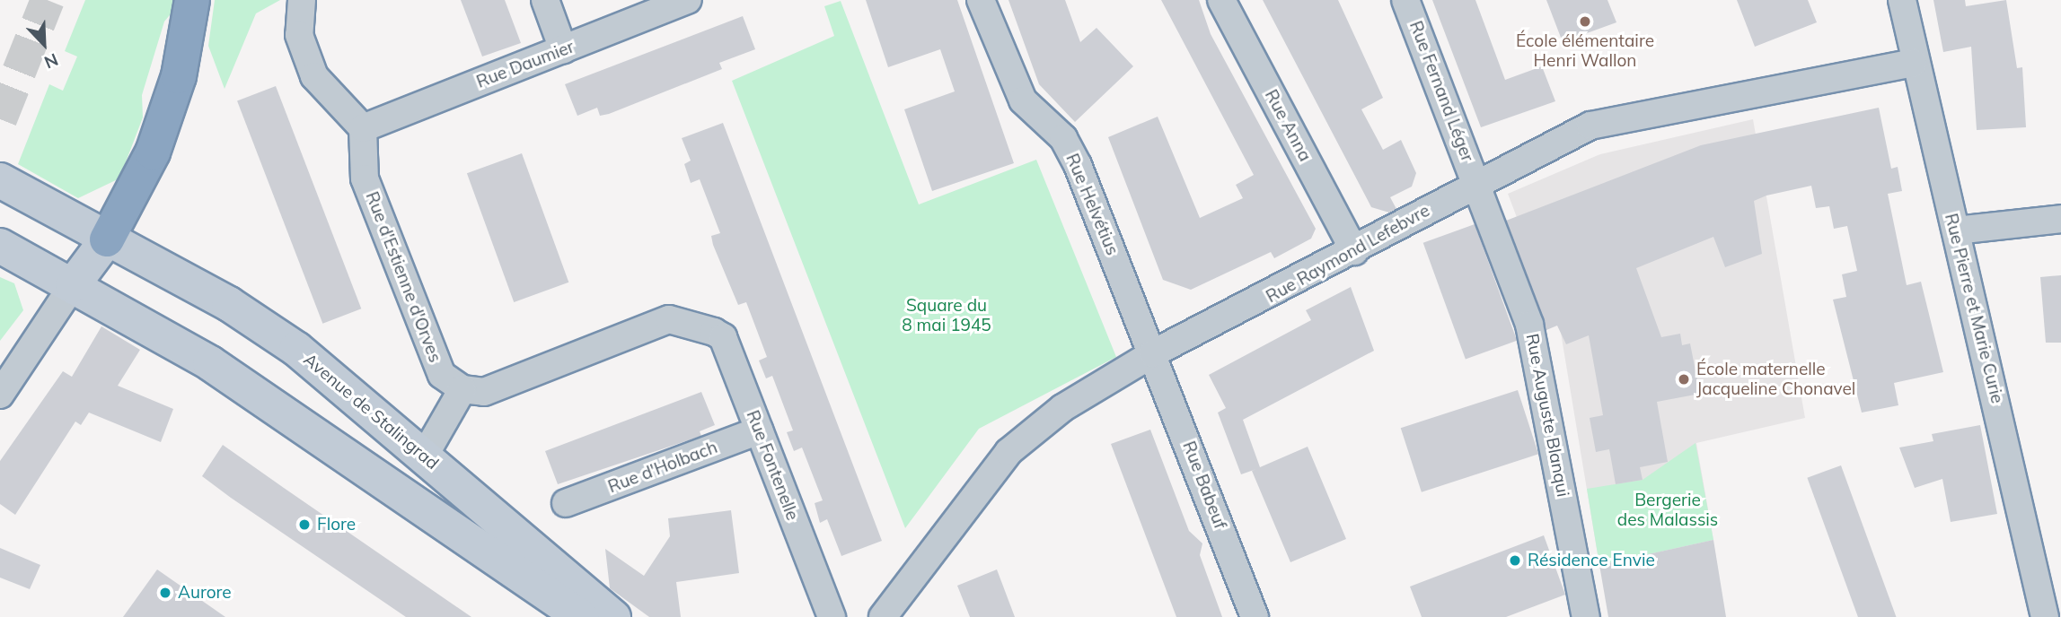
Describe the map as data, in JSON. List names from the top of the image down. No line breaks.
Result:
{"streets":{"main road":["Avenue de Stalingrad"],"street":["Rue Daumier","Rue Fernand Léger","Rue Anna","Rue Helvétius","Rue Raymond Lefebvre","Rue d'Estienne d'Orves","Rue Pierre et Marie Curie","Rue Auguste Blanqui","Rue Fontenelle","Rue d'Holbach","Rue Babeuf"]},"crossings":[["Rue Daumier","Rue d'Estienne d'Orves"],["Rue Fernand Léger","Rue Raymond Lefebvre"],["Rue Fernand Léger","Rue Auguste Blanqui"],["Rue Anna","Rue Raymond Lefebvre"],["Rue Helvétius","Rue Raymond Lefebvre"],["Rue Helvétius","Rue Babeuf"],["Rue Raymond Lefebvre","Rue Pierre et Marie Curie"],["Rue Raymond Lefebvre","Rue Auguste Blanqui"],["Rue Raymond Lefebvre","Rue Babeuf"],["Rue d'Estienne d'Orves","Rue Fontenelle"],["Rue Fontenelle","Rue d'Holbach"]],"parks":["Square du 8 mai 1945","Bergerie des Malassis"],"places":["École élémentaire Henri Wallon","École maternelle Jacqueline Chonavel","Flore","Résidence Envie","Aurore"],"north":"bottom right"}
